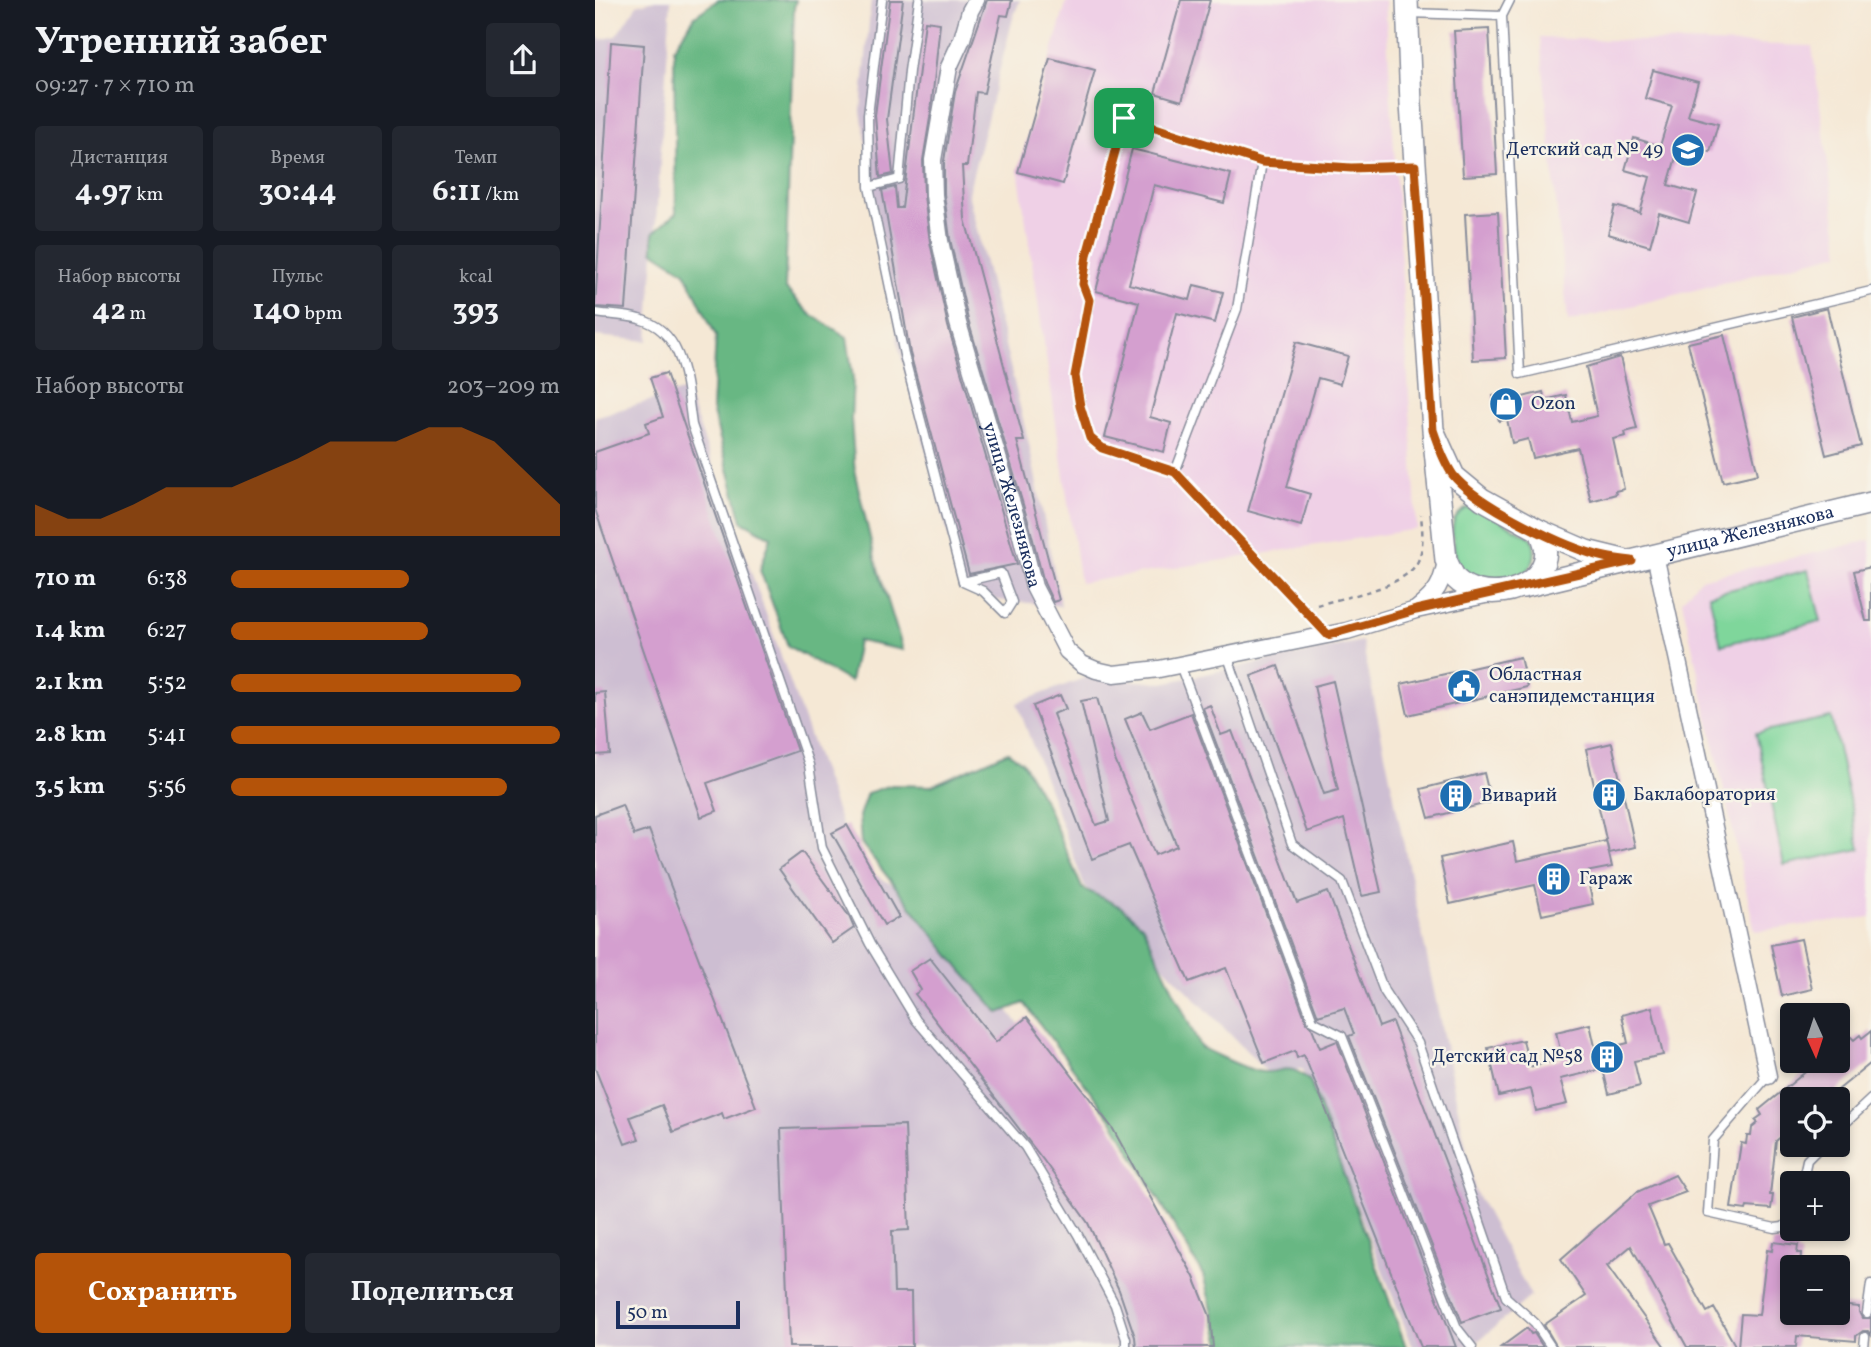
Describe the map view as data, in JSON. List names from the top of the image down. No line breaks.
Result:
{"streets":{"main road":["улица Железнякова"]},"places":{"school or university":["Детский сад № 49"],"shop":["Ozon"],"public building":["Областная санэпидемстанция"],"building":["Баклаборатория","Виварий","Гараж","Детский сад №58"]},"scale_bar":"50 m","north":"bottom","page":{"heading":["Утренний забег","09:27 · 7 × 710 m"],"stats":[["Дистанция","4.97 km"],["Время","30:44"],["Темп","6:11 /km"],["Набор высоты","42 m"],["Пульс","140 bpm"],["kcal","393"]],"chart":["Набор высоты","203–209 m"],"list":[{"name":"710 m","note":"6:38"},{"name":"1.4 km","note":"6:27"},{"name":"2.1 km","note":"5:52"},{"name":"2.8 km","note":"5:41"},{"name":"3.5 km","note":"5:56"}],"map_buttons":["+","−"],"buttons":["Сохранить","Поделиться"],"scale":"50 m"}}
